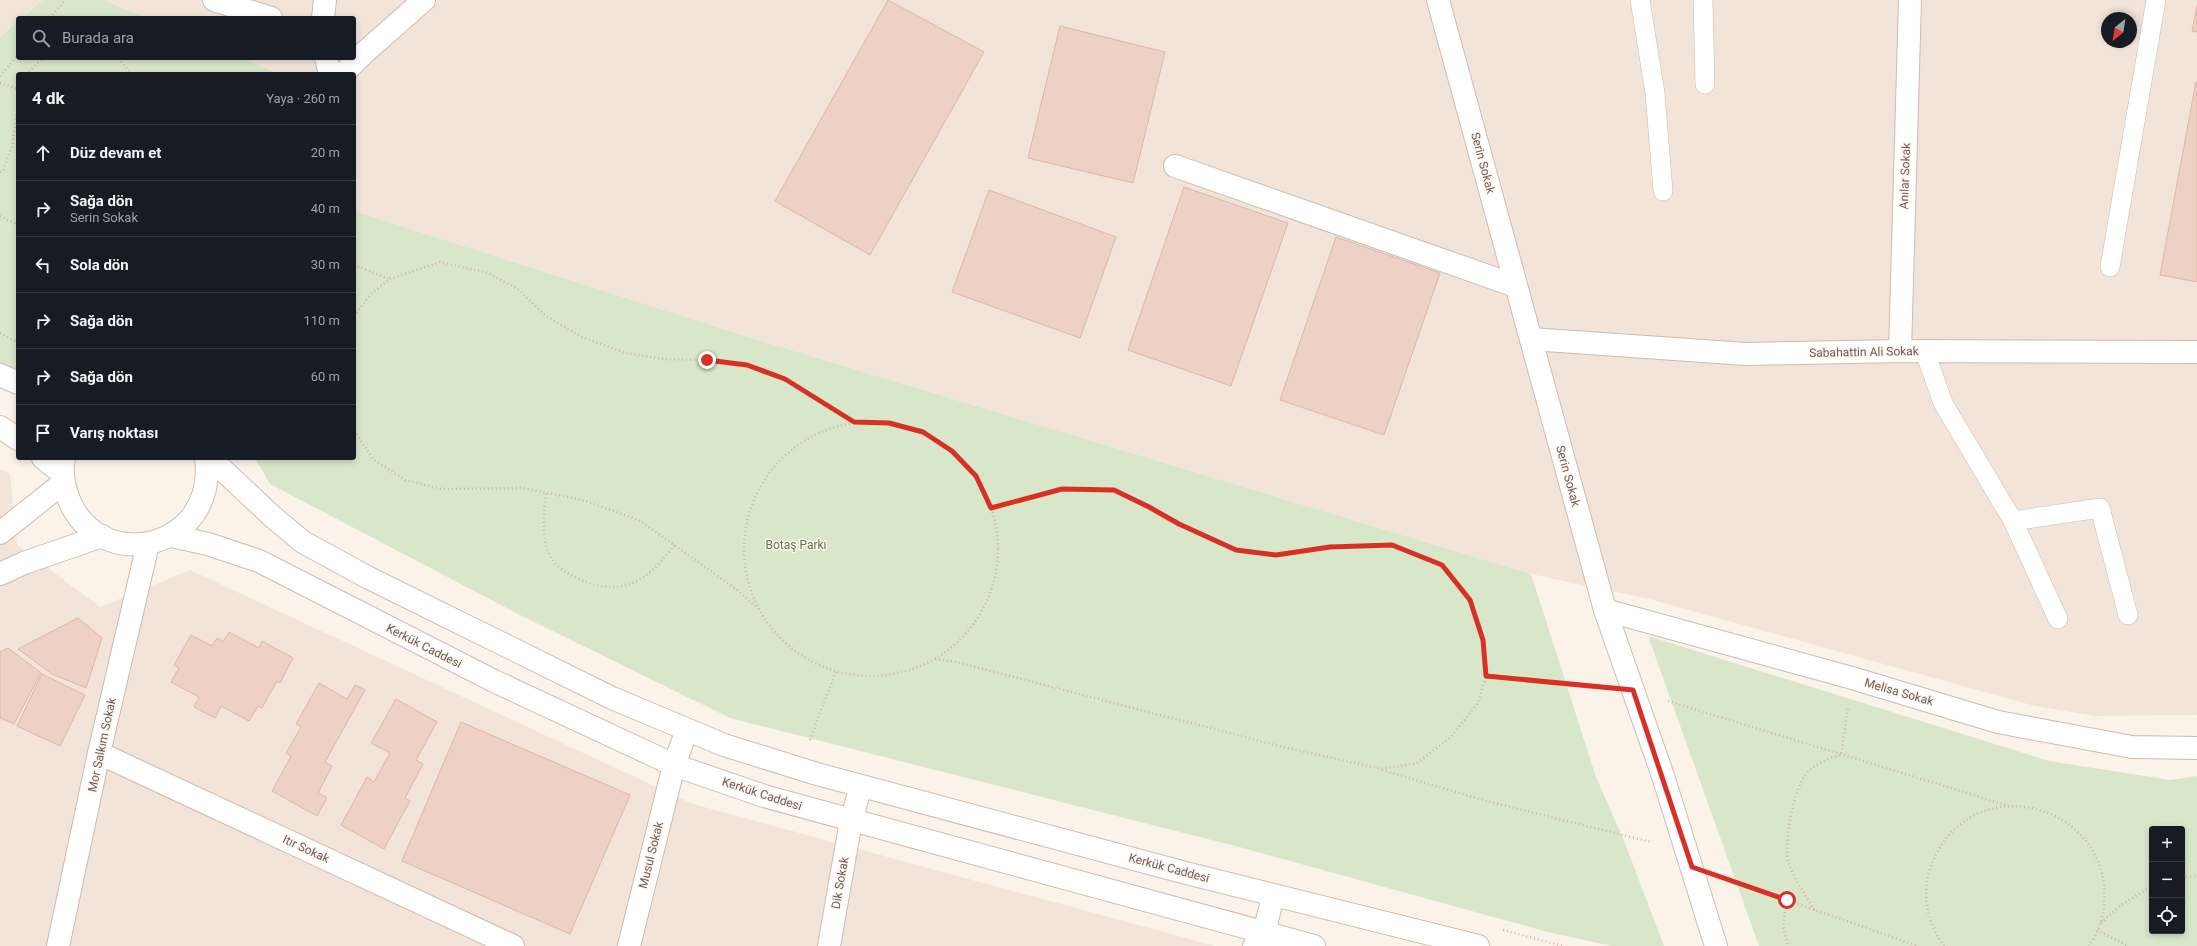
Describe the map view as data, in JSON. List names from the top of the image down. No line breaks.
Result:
{"streets":{"street":["Serin Sokak","Anılar Sokak","Sabahattin Ali Sokak","Kerkük Caddesi","Melisa Sokak","Mor Salkım Sokak","Itır Sokak","Musul Sokak","Dik Sokak"]},"crossings":[["Serin Sokak","Sabahattin Ali Sokak"],["Serin Sokak","Melisa Sokak"],["Anılar Sokak","Sabahattin Ali Sokak"],["Kerkük Caddesi","Musul Sokak"],["Kerkük Caddesi","Dik Sokak"],["Mor Salkım Sokak","Itır Sokak"]],"parks":["Botaş Parkı"],"north":"bottom left","page":{"search":"Burada ara","heading":["4 dk","Yaya · 260 m"],"list":[["Düz devam et","20 m"],["Sağa dön","Serin Sokak","40 m"],["Sola dön","30 m"],["Sağa dön","110 m"],["Sağa dön","60 m"],"Varış noktası"],"map_buttons":["+","−"]}}
